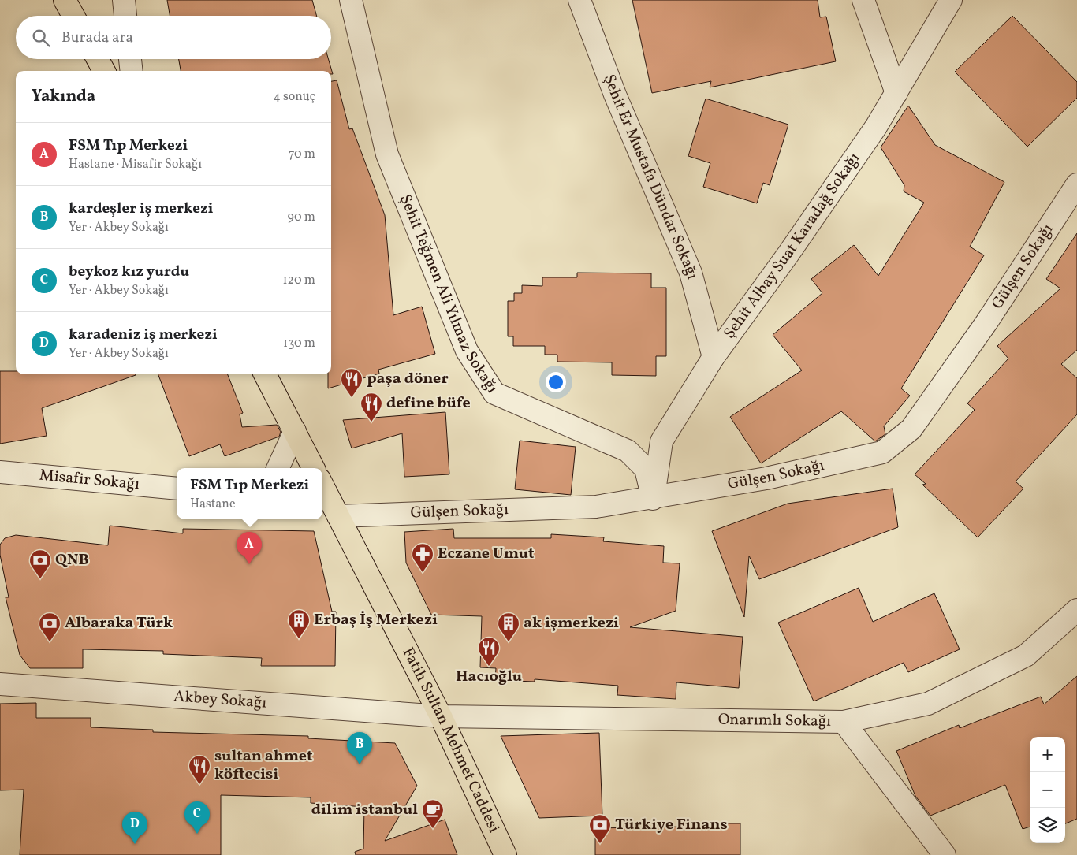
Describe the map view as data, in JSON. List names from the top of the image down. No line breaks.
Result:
{"streets":{"main road":["Fatih Sultan Mehmet Caddesi"],"street":["Şehit Er Mustafa Dündar Sokağı","Şehit Albay Suat Karadağ Sokağı","Gülşen Sokağı","Şehit Teğmen Ali Yılmaz Sokağı","Misafir Sokağı","Akbey Sokağı","Onarımlı Sokağı"]},"crossings":[["Şehit Er Mustafa Dündar Sokağı","Şehit Albay Suat Karadağ Sokağı"],["Şehit Albay Suat Karadağ Sokağı","Gülşen Sokağı"],["Şehit Albay Suat Karadağ Sokağı","Şehit Teğmen Ali Yılmaz Sokağı"],["Gülşen Sokağı","Şehit Teğmen Ali Yılmaz Sokağı"],["Gülşen Sokağı","Fatih Sultan Mehmet Caddesi"],["Akbey Sokağı","Onarımlı Sokağı"],["Akbey Sokağı","Fatih Sultan Mehmet Caddesi"],["Onarımlı Sokağı","Fatih Sultan Mehmet Caddesi"]],"places":{"restaurant":["paşa döner","define büfe","Hacıoğlu","sultan ahmet köftecisi"],"pharmacy":["Eczane Umut"],"bank":["QNB","Albaraka Türk","Türkiye Finans"],"building":["Erbaş İş Merkezi","ak işmerkezi"],"cafe":["dilim istanbul"]},"page":{"search":"Burada ara","heading":["Yakında","4 sonuç"],"list":[{"mark":"A","name":"FSM Tıp Merkezi","note":"Hastane · Misafir Sokağı","value":"70 m"},{"mark":"B","name":"kardeşler iş merkezi","note":"Yer · Akbey Sokağı","value":"90 m"},{"mark":"C","name":"beykoz kız yurdu","note":"Yer · Akbey Sokağı","value":"120 m"},{"mark":"D","name":"karadeniz iş merkezi","note":"Yer · Akbey Sokağı","value":"130 m"}],"popup":["FSM Tıp Merkezi","Hastane"],"pins":["A","B","C","D"],"map_buttons":["+","−"]}}
